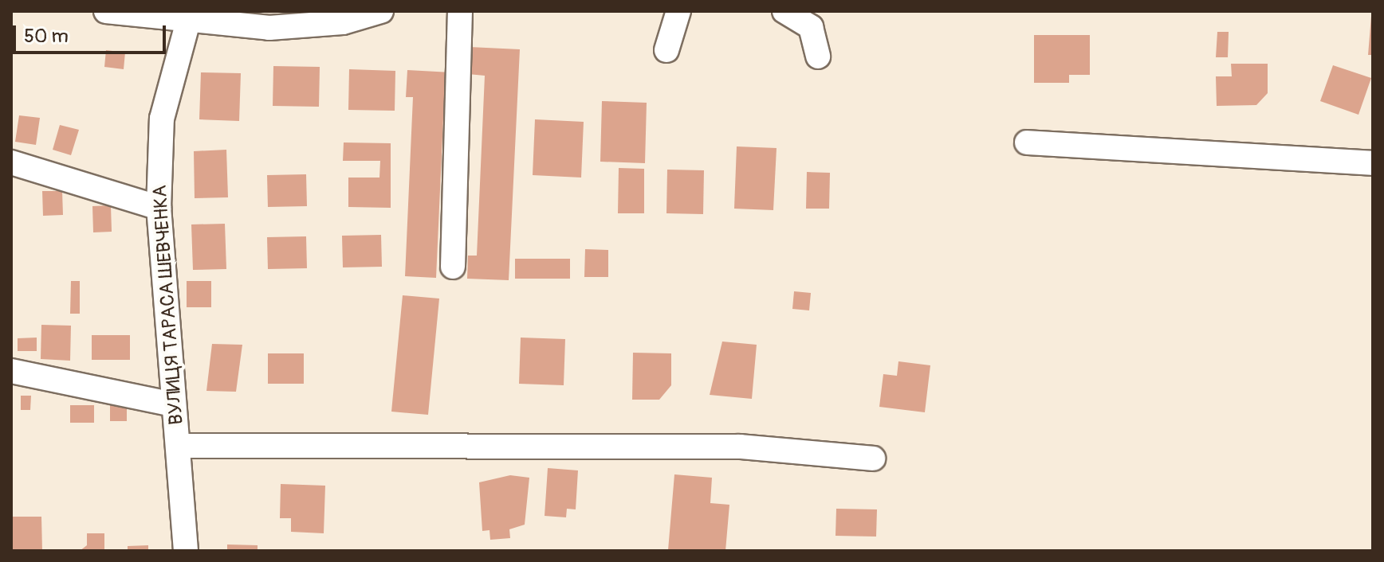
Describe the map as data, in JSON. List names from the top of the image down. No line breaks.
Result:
{"streets":{"street":["ВУЛИЦЯ ТАРАСА ШЕВЧЕНКА"]},"scale_bar":"50 m"}
